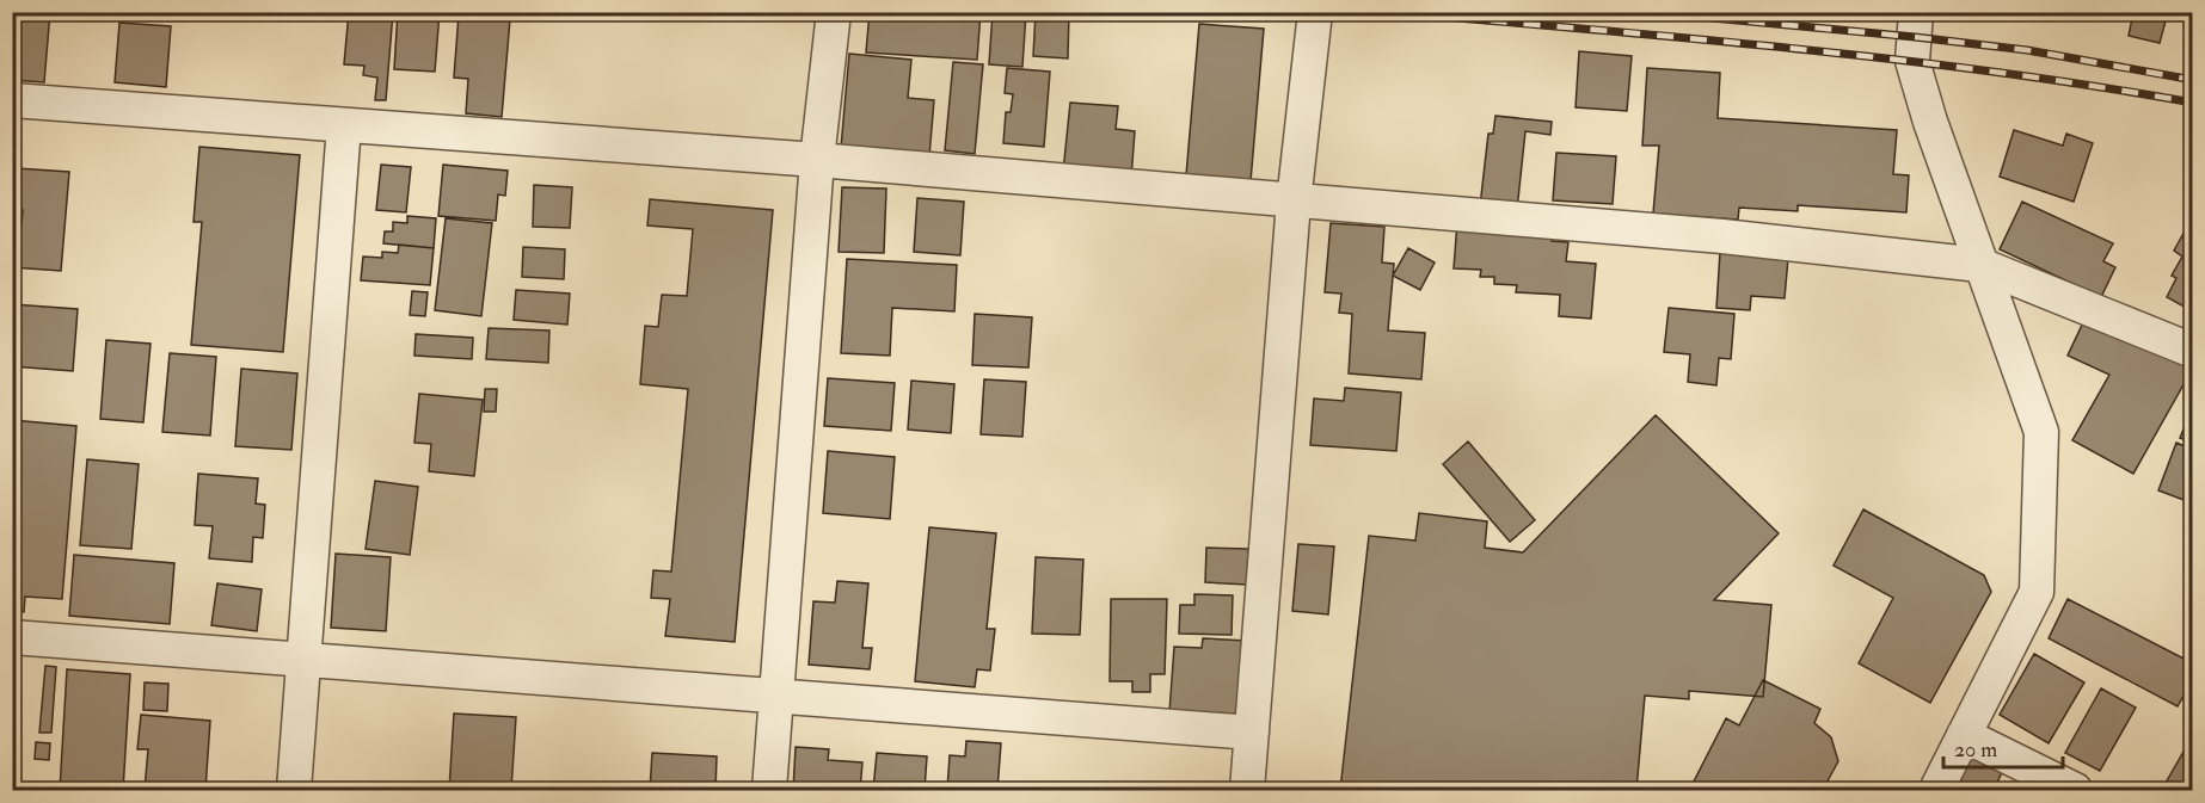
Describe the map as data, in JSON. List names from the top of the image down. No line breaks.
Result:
{"scale_bar":"20 m"}
